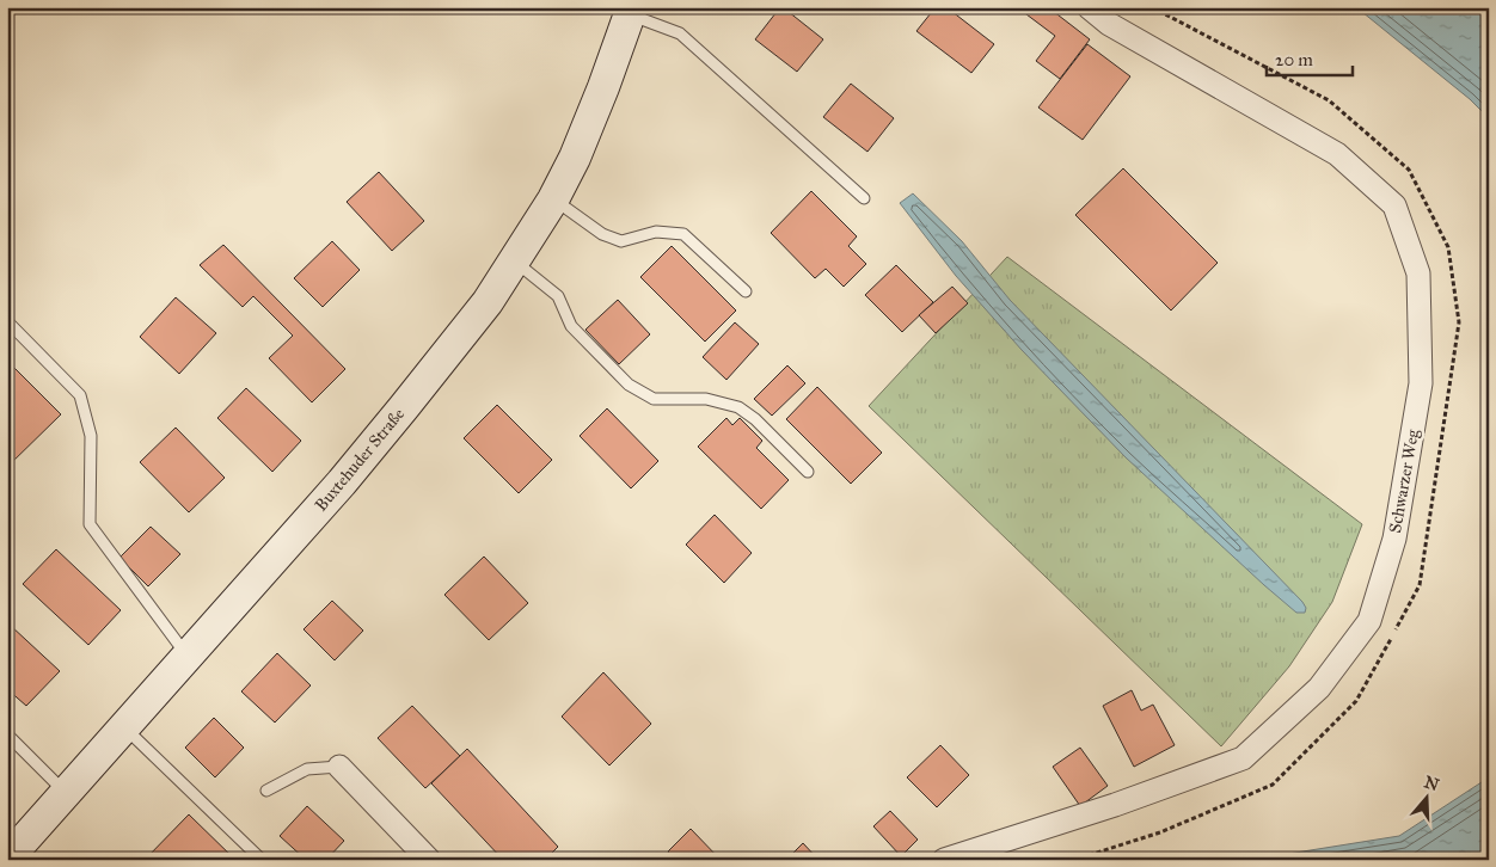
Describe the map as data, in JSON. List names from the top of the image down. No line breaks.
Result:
{"streets":{"street":["Buxtehuder Straße","Schwarzer Weg"]},"scale_bar":"20 m","north":"top"}
